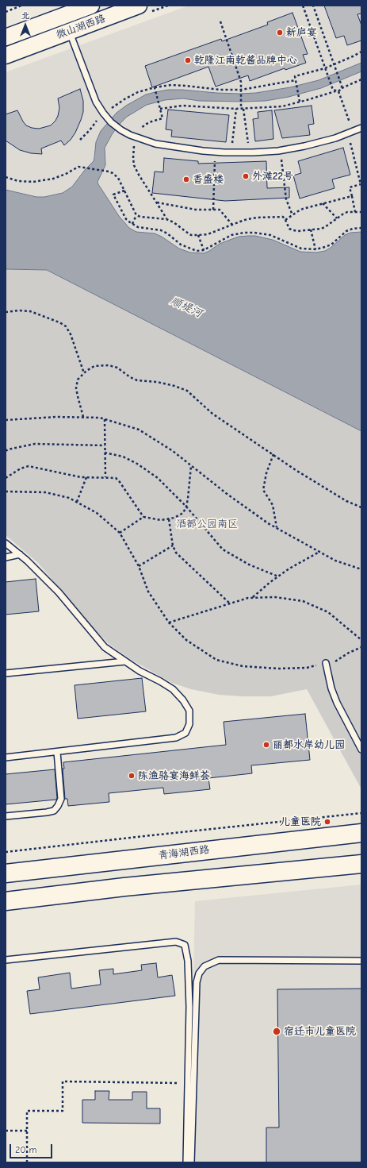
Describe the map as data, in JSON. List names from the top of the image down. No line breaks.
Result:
{"streets":{"main road":["青海湖西路"],"street":["微山湖西路"]},"water":["顺堤河"],"parks":["酒都公园南区"],"places":["新庐宴","乾隆江南乾酱品牌中心","外滩22号","香盛楼","丽都水岸幼儿园","陈渔骆宴海鲜荟","儿童医院","宿迁市儿童医院"],"scale_bar":"20 m","north":"top"}
